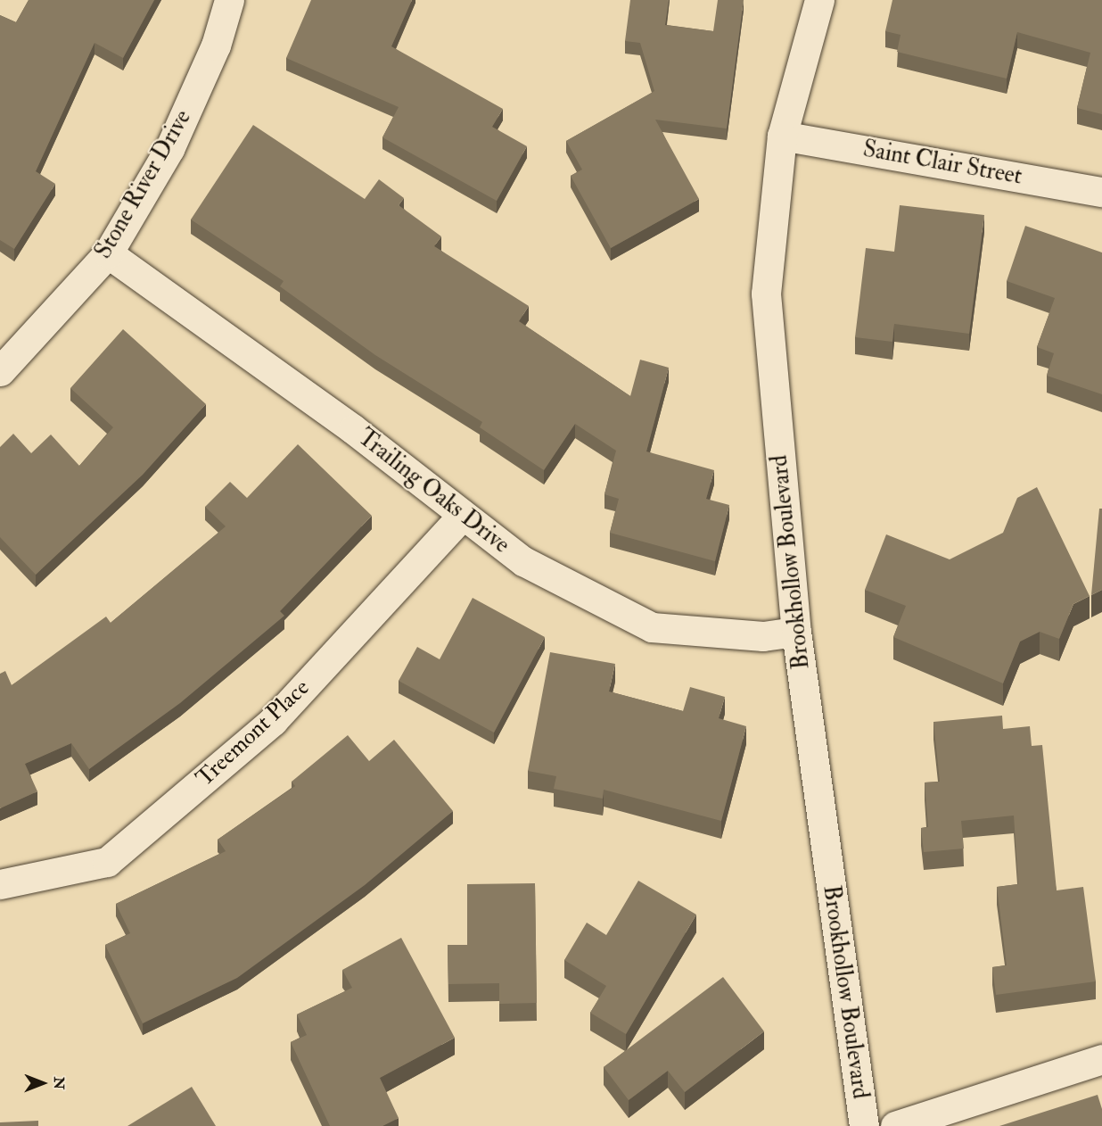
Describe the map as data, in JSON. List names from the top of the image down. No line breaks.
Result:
{"streets":{"street":["Saint Clair Street","Stone River Drive","Trailing Oaks Drive","Brookhollow Boulevard","Treemont Place"]},"crossings":[["Saint Clair Street","Brookhollow Boulevard"],["Stone River Drive","Trailing Oaks Drive"],["Trailing Oaks Drive","Brookhollow Boulevard"],["Trailing Oaks Drive","Treemont Place"]],"north":"right"}
